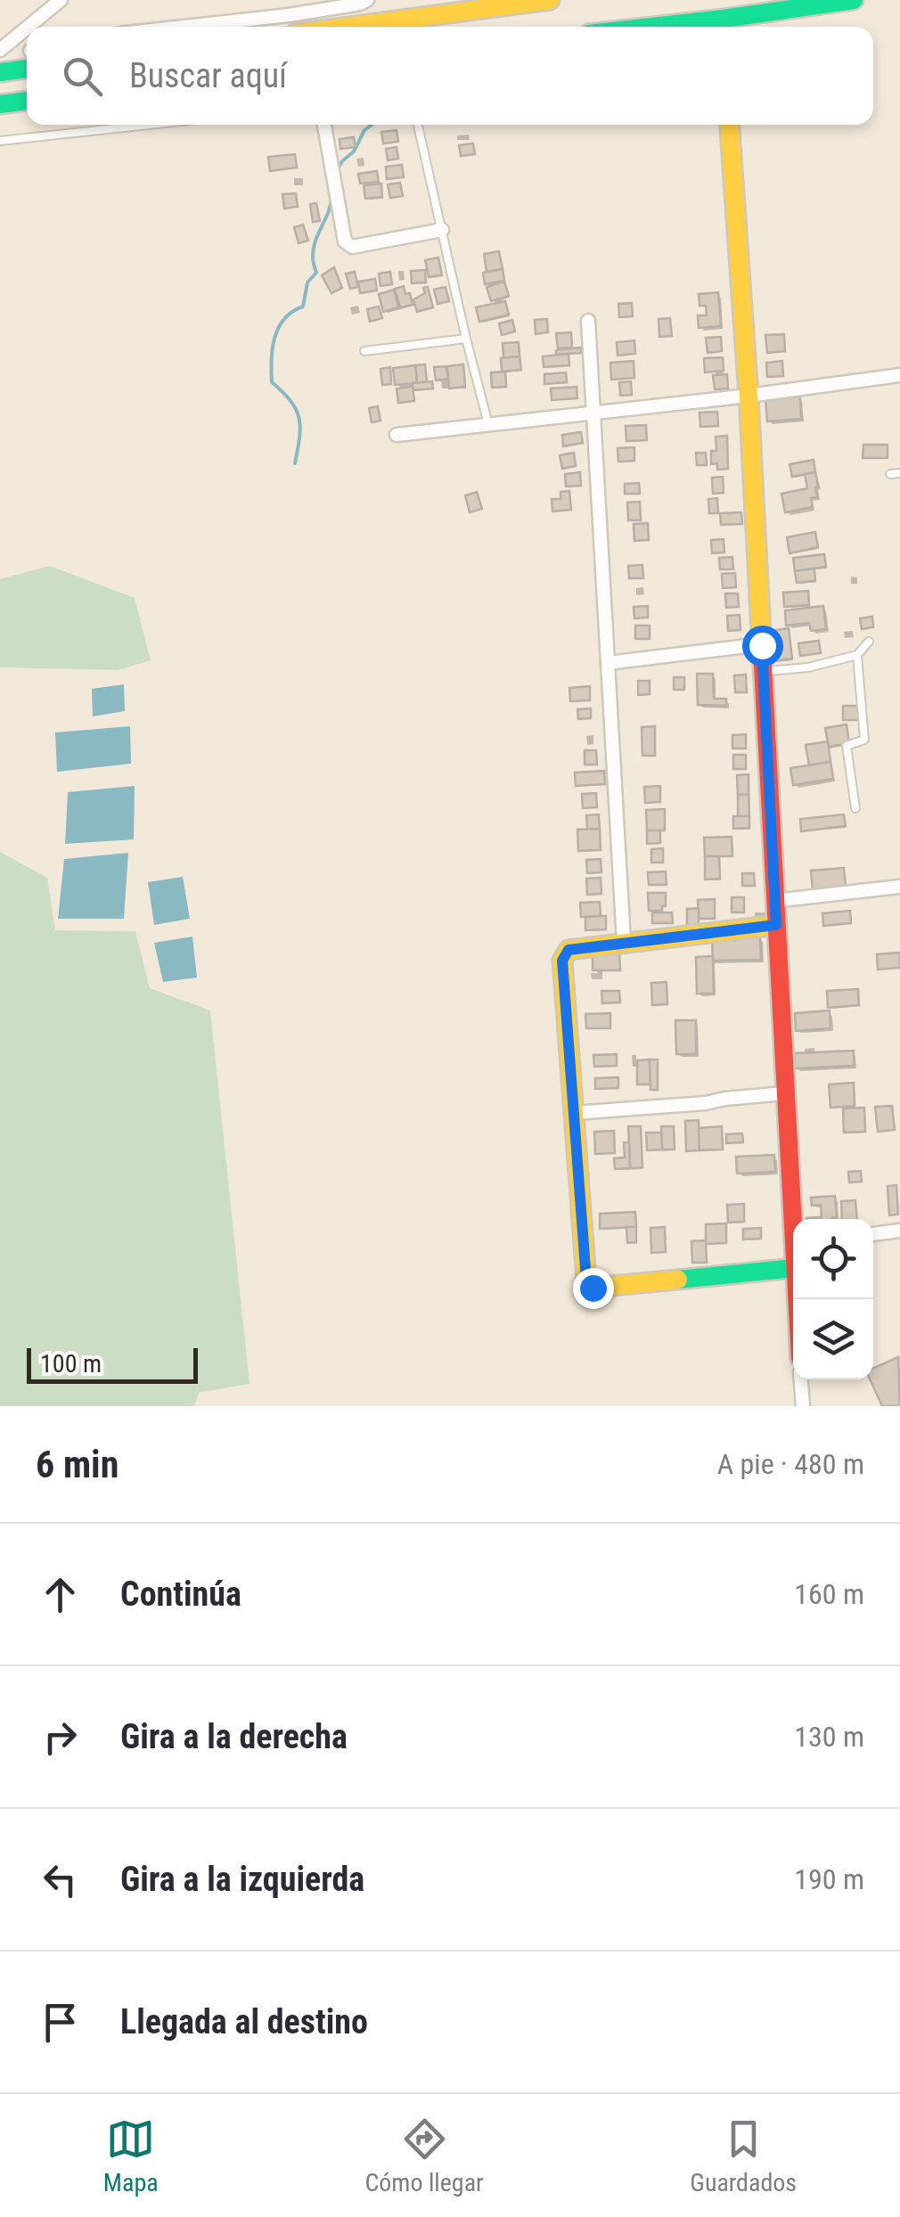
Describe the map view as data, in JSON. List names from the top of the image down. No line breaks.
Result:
{"scale_bar":"100 m","page":{"search":"Buscar aquí","scale":"100 m","heading":["6 min","A pie · 480 m"],"list":[["Continúa","160 m"],["Gira a la derecha","130 m"],["Gira a la izquierda","190 m"],"Llegada al destino"],"nav":["Mapa","Cómo llegar","Guardados"]}}
